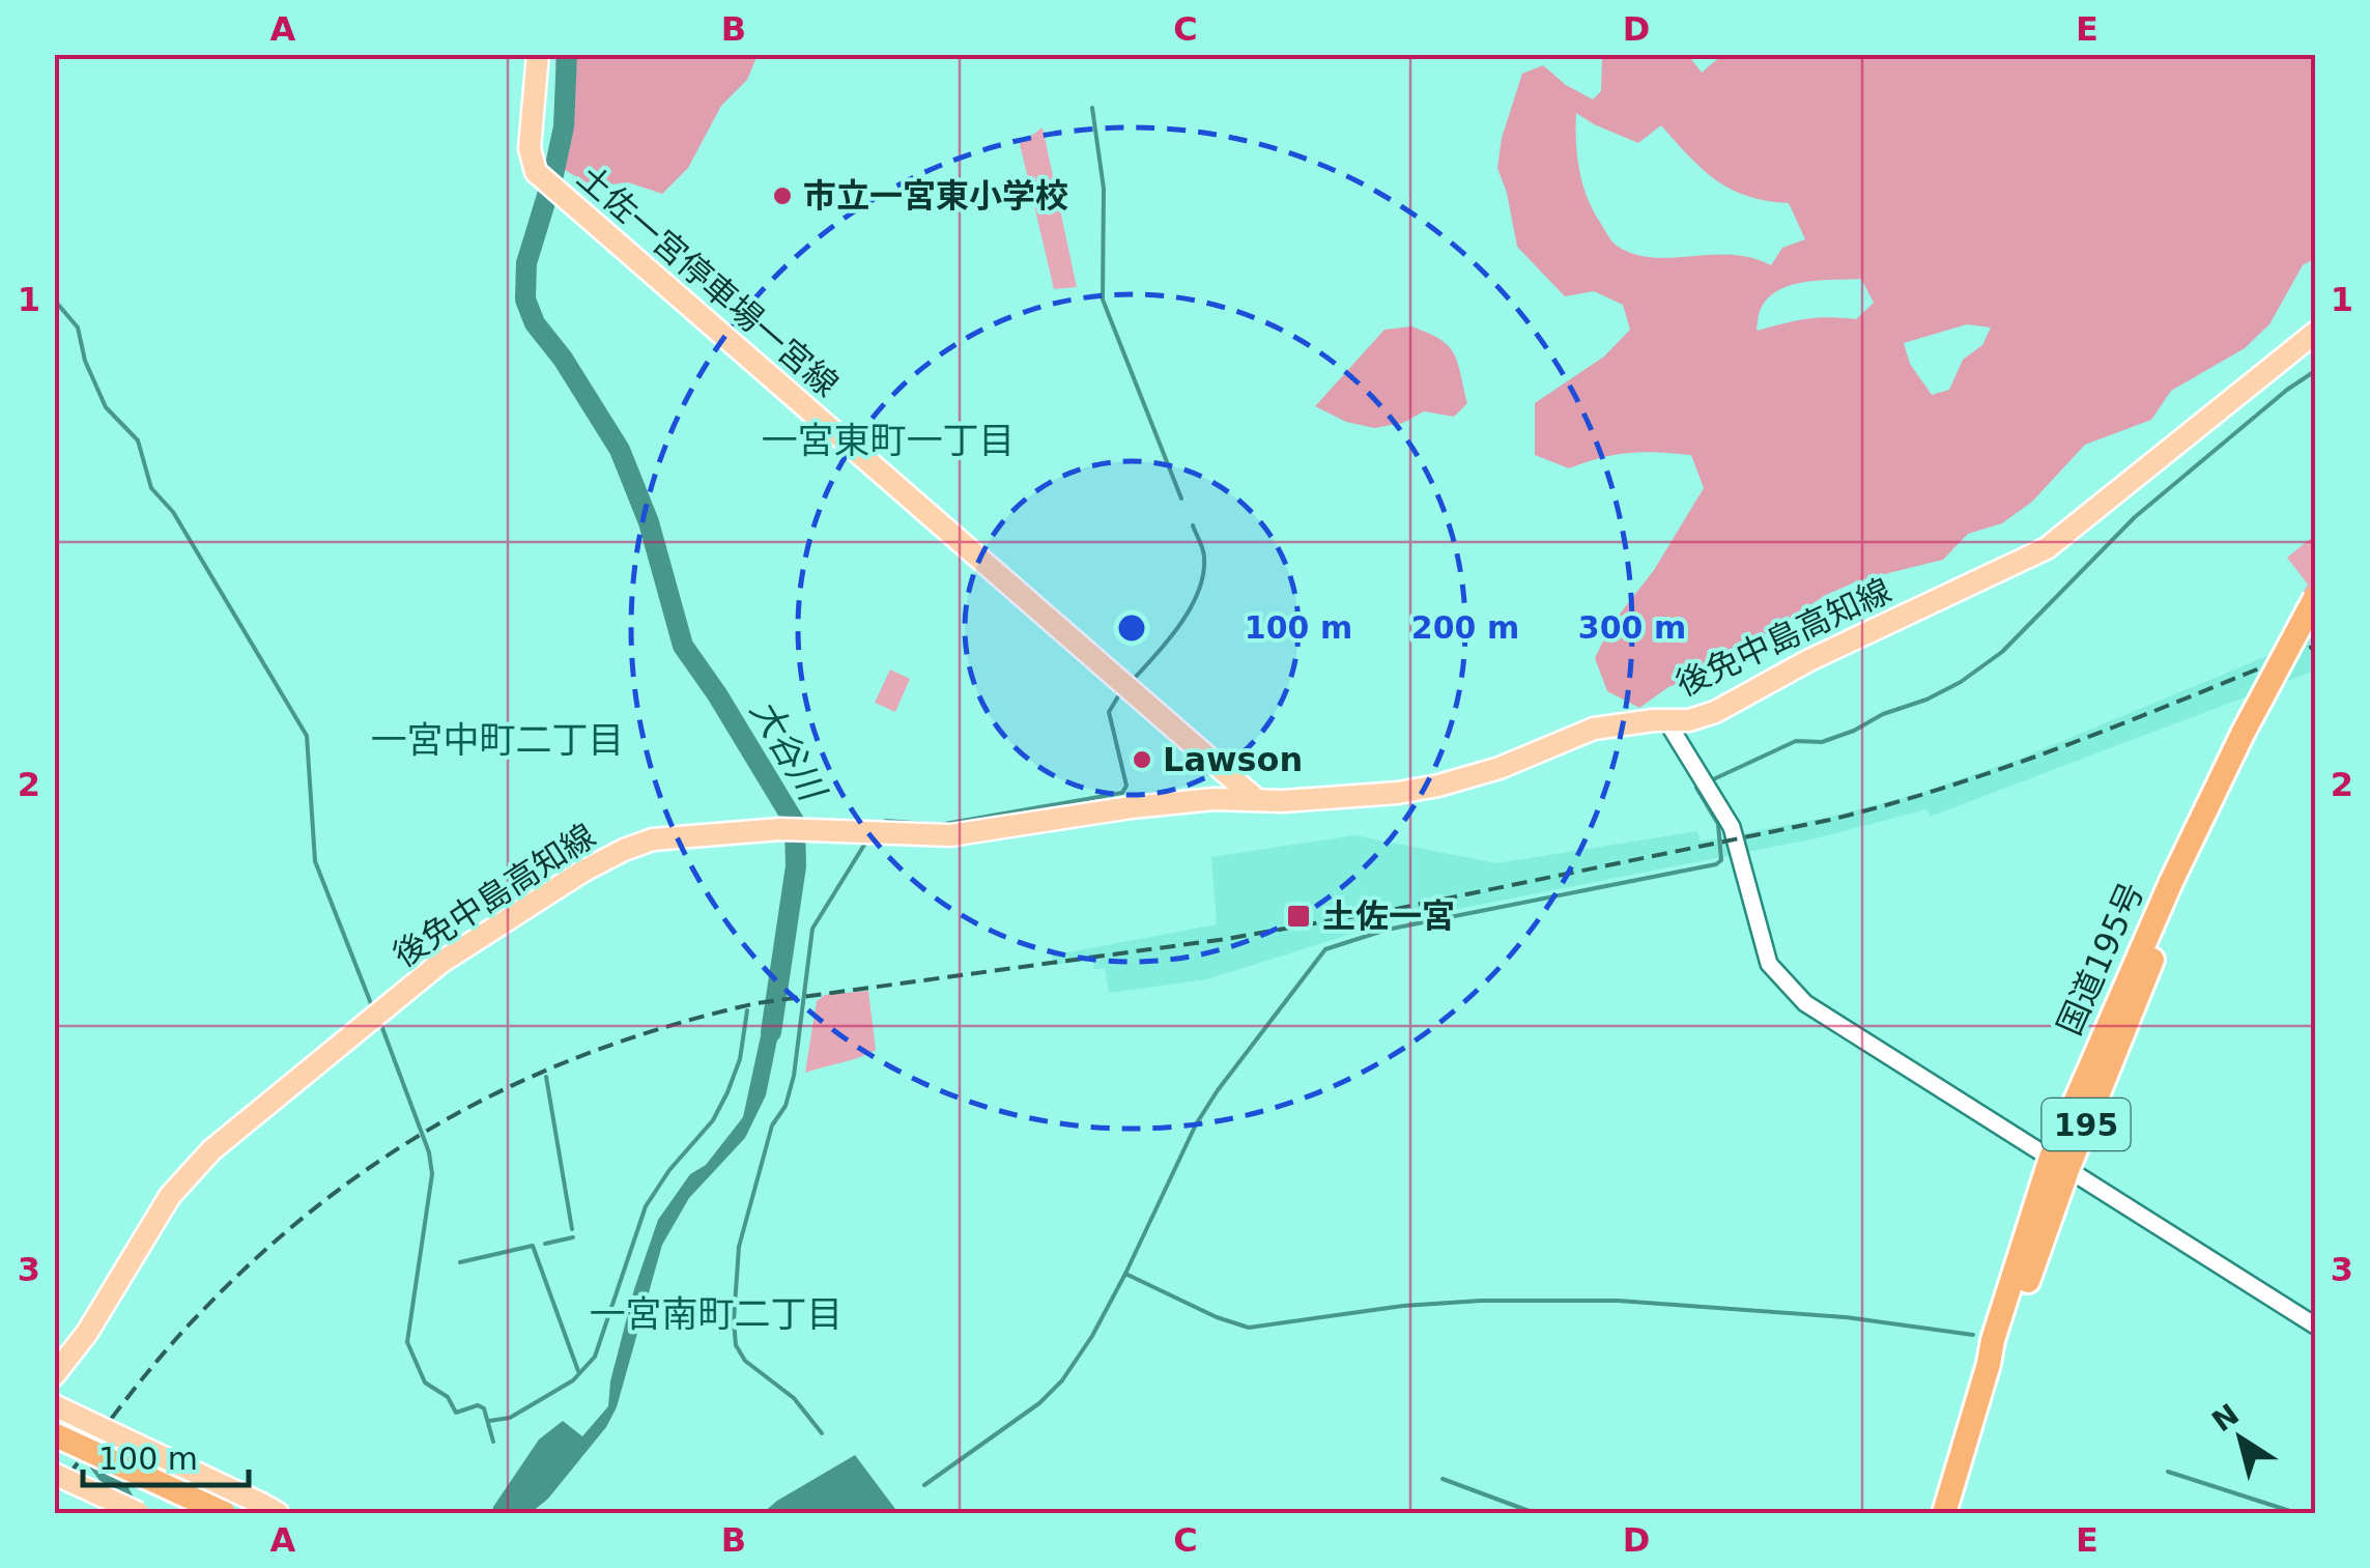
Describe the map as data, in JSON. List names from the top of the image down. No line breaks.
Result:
{"streets":{"highway":["国道195号","195"],"main road":["土佐一宮停車場一宮線","後免中島高知線"]},"crossings":[["土佐一宮停車場一宮線","後免中島高知線"]],"districts":["一宮東町一丁目","一宮中町二丁目","一宮南町二丁目"],"water":["大谷川"],"places":{"other":["市立一宮東小学校","Lawson"],"transit":["土佐一宮"]},"scale_bar":"100 m","north":"top left","grid":{"columns":["A","B","C","D","E"],"rows":["1","2","3"]},"rings":["100 m","200 m","300 m"]}
